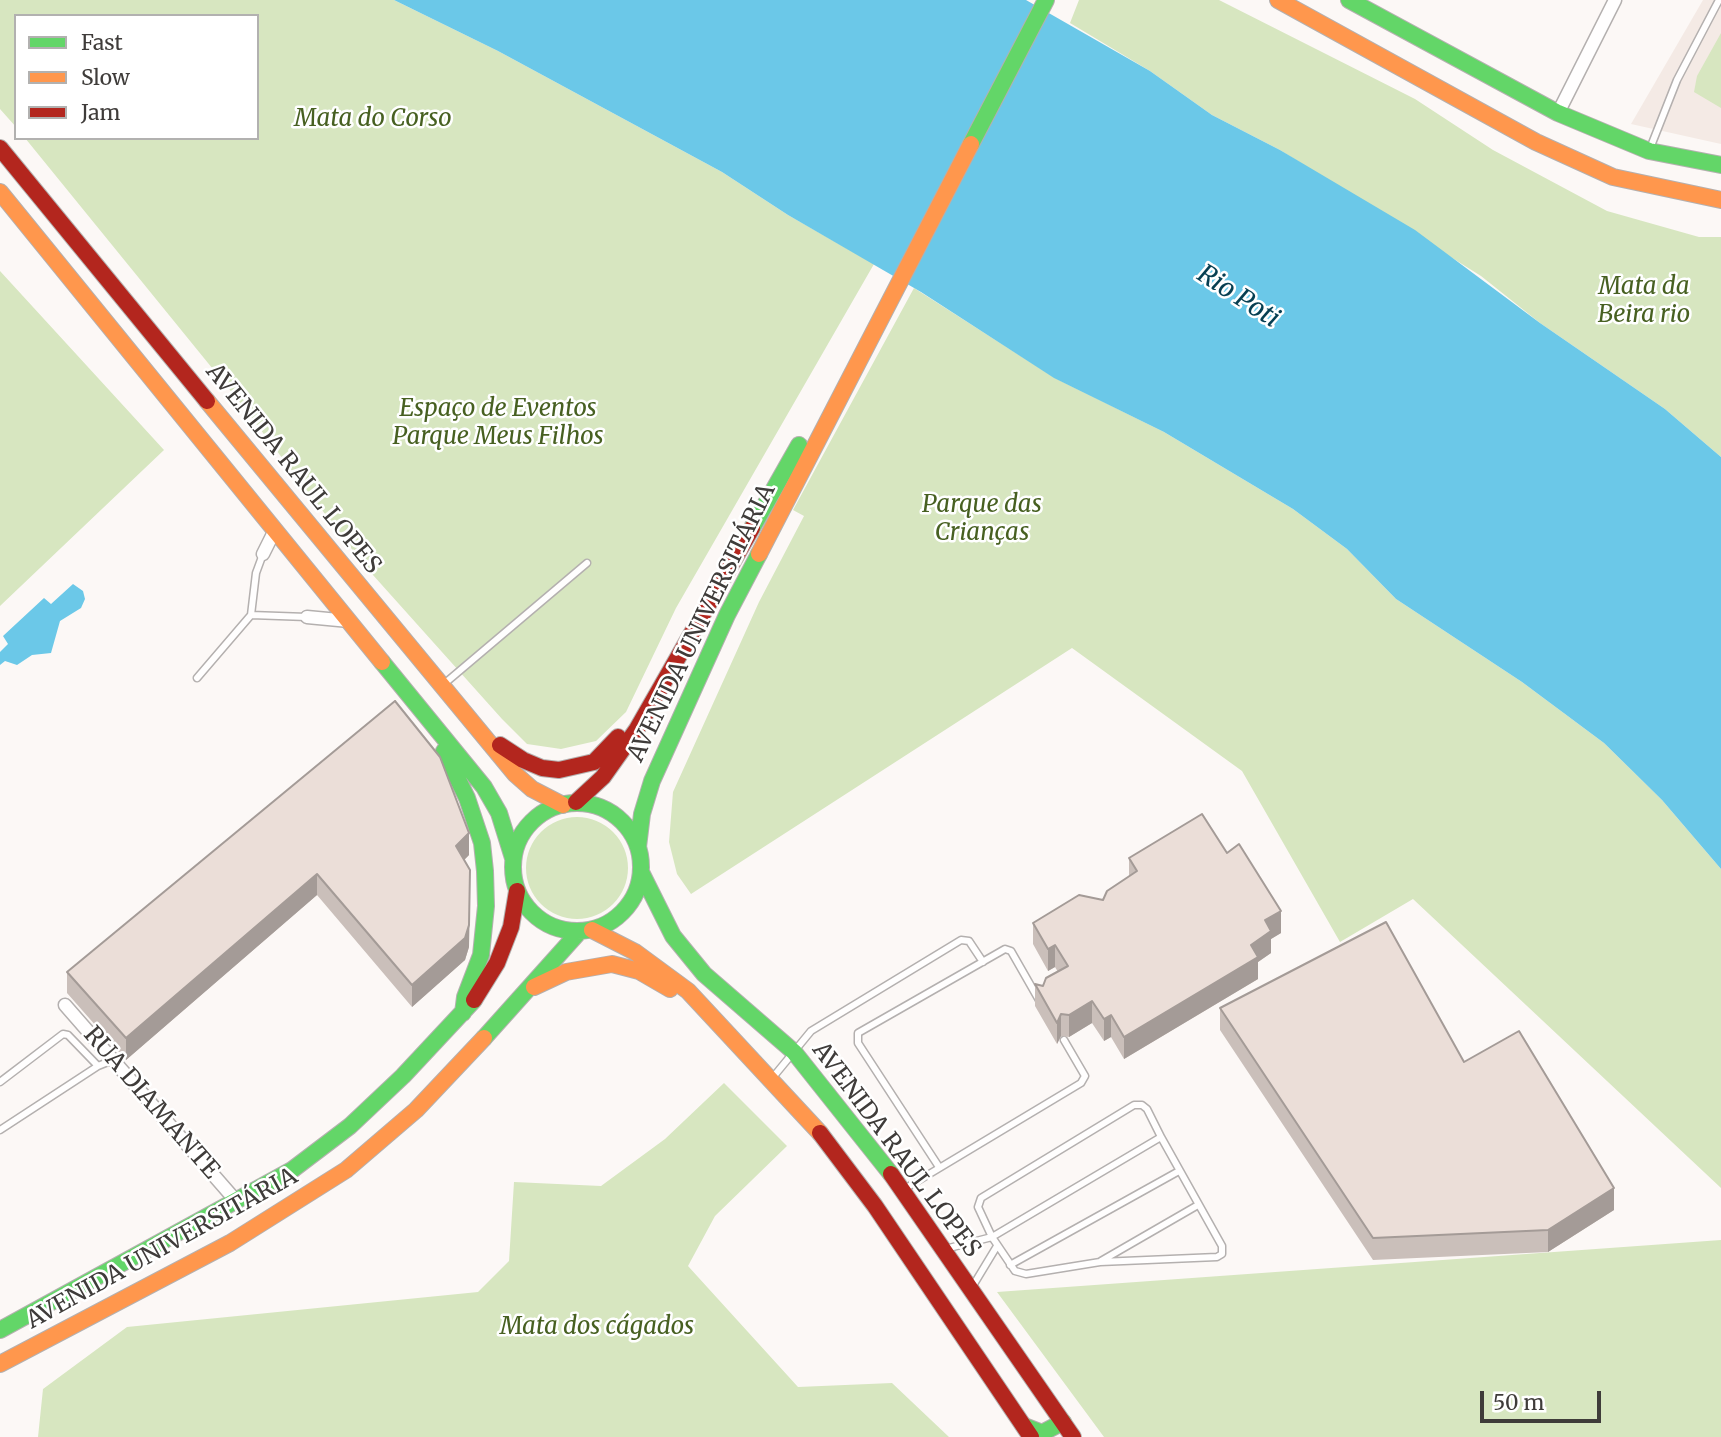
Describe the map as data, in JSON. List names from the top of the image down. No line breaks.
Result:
{"streets":{"main road":["AVENIDA RAUL LOPES","AVENIDA UNIVERSITÁRIA"],"street":["RUA DIAMANTE"]},"crossings":[["AVENIDA RAUL LOPES","AVENIDA UNIVERSITÁRIA"],["AVENIDA UNIVERSITÁRIA","RUA DIAMANTE"]],"water":["Rio Poti"],"parks":["Mata do Corso","Mata da Beira rio","Espaço de Eventos Parque Meus Filhos","Parque das Crianças","Mata dos cágados"],"legend":["Fast","Slow","Jam"],"scale_bar":"50 m"}
